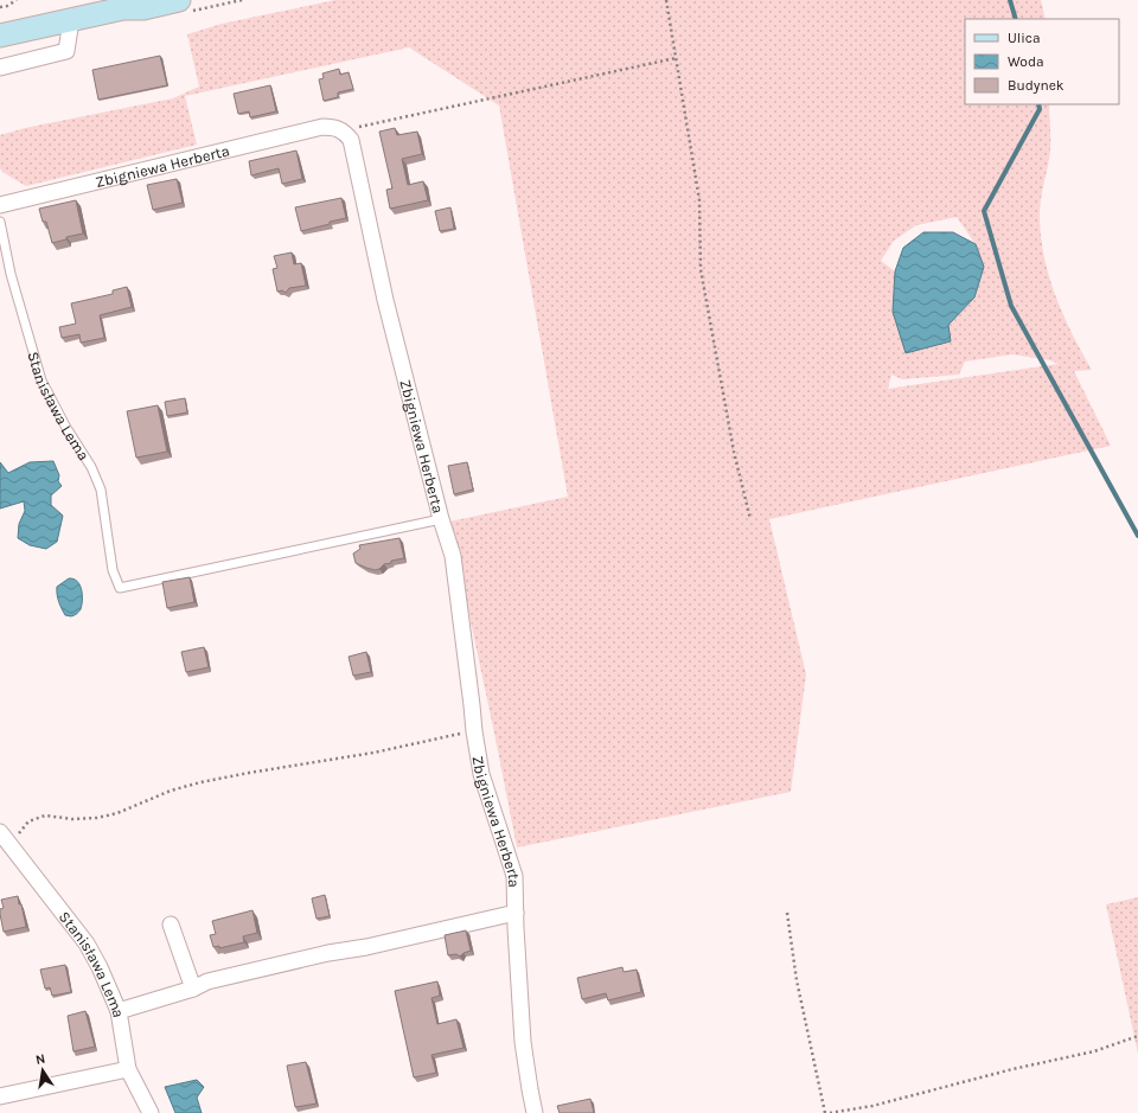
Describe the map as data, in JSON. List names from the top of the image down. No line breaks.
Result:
{"streets":{"street":["Zbigniewa Herberta","Stanisława Lema"]},"crossings":[["Zbigniewa Herberta","Stanisława Lema"]],"legend":["Ulica","Woda","Budynek"],"north":"top"}
